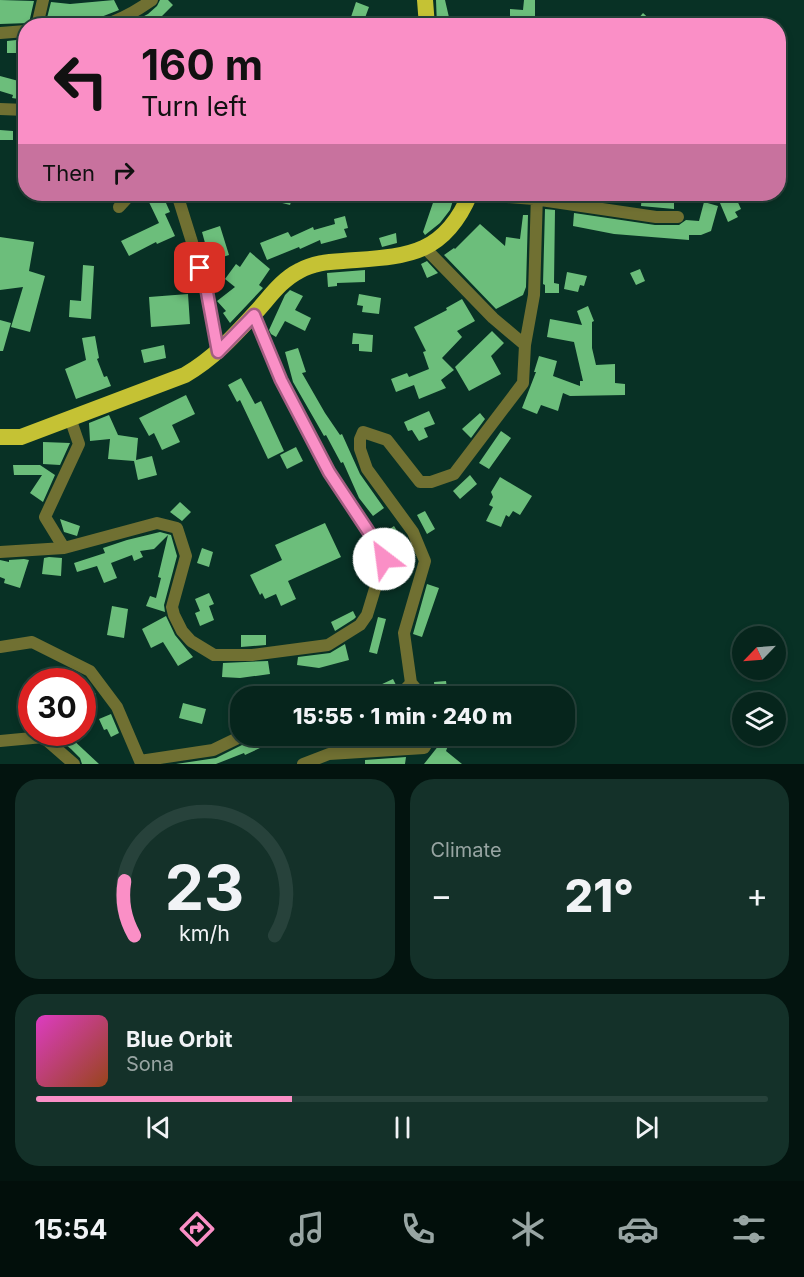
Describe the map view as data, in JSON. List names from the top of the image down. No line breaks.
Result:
{"north":"bottom left","page":{"turn":["160 m","Turn left"],"then":"Then","limit":"30","trip":"15:55 · 1 min · 240 m","tile":"Climate","heat":["−","21°","+"],"song":["Blue Orbit","Sona"],"tabs":"15:54","gauge":["23","km/h"]}}
